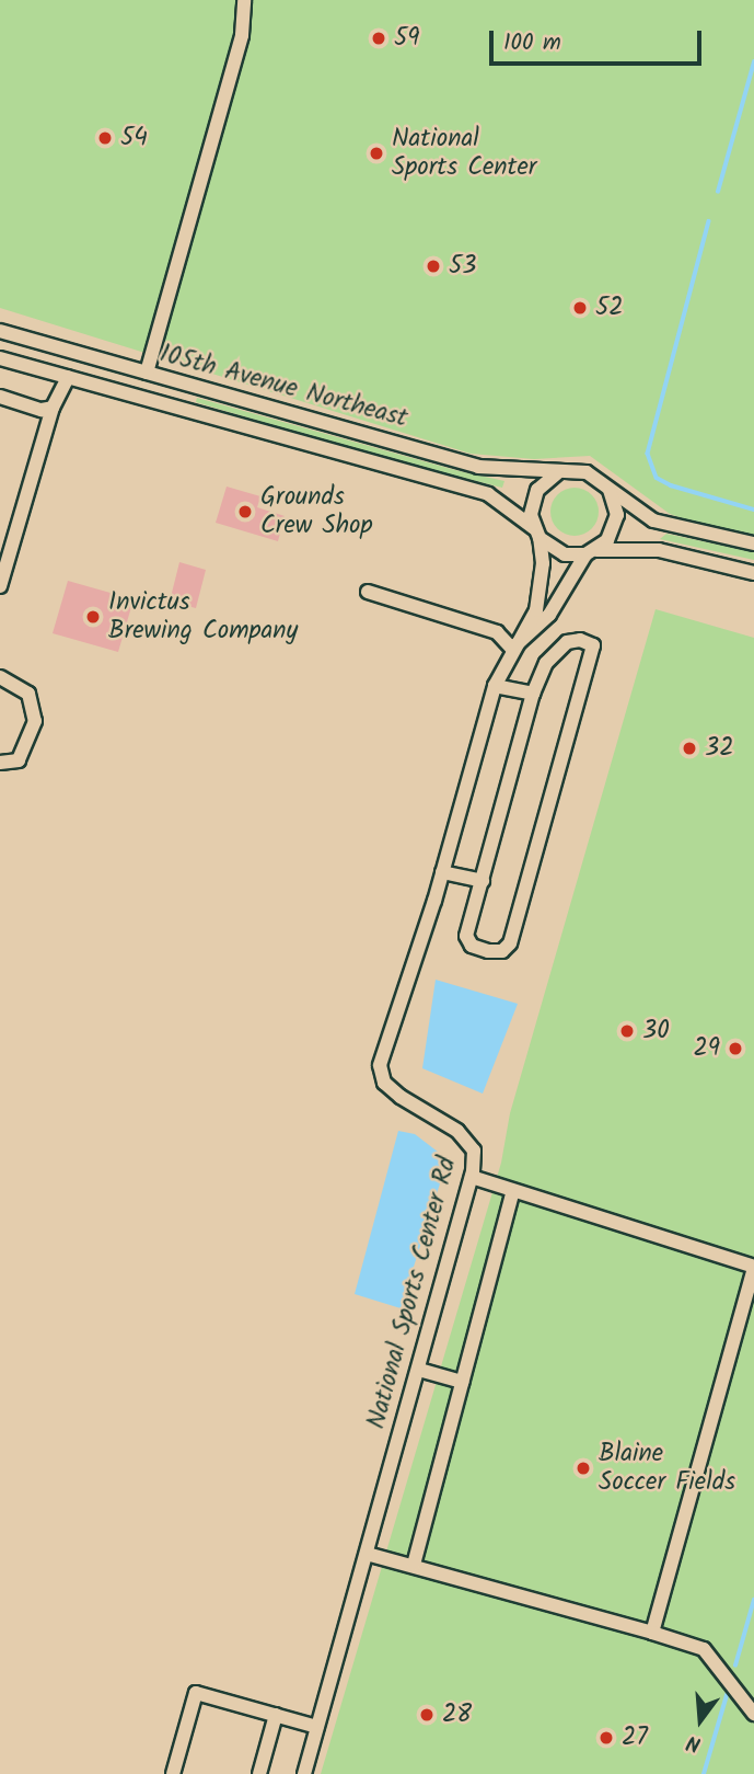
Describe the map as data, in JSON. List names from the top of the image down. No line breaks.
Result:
{"streets":{"street":["105th Avenue Northeast","National Sports Center Rd"]},"crossings":[["105th Avenue Northeast","National Sports Center Rd"]],"places":["59","54","National Sports Center","53","52","Grounds Crew Shop","Invictus Brewing Company","32","30","29","Blaine Soccer Fields","28","27"],"scale_bar":"100 m","north":"bottom"}
